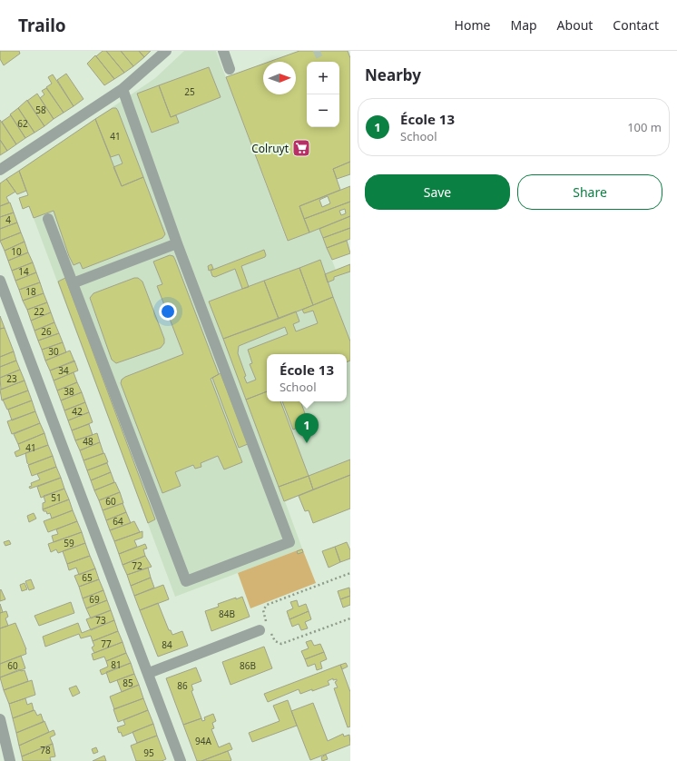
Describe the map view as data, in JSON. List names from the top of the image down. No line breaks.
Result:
{"places":{"supermarket":["Colruyt"]},"house_numbers":["25","58","62","41","4","10","14","18","22","26","30","34","23","38","42","48","41","51","60","64","59","72","65","69","84B","73","77","84","81","60","86B","85","86","94A","78","95"],"north":"right","page":{"header":"Trailo","nav":["Home","Map","About","Contact"],"heading":"Nearby","map_buttons":["+","−"],"list":[{"mark":"1","name":"École 13","note":"School","value":"100 m"}],"buttons":["Save","Share"],"popup":["École 13","School"],"pins":"1"}}
